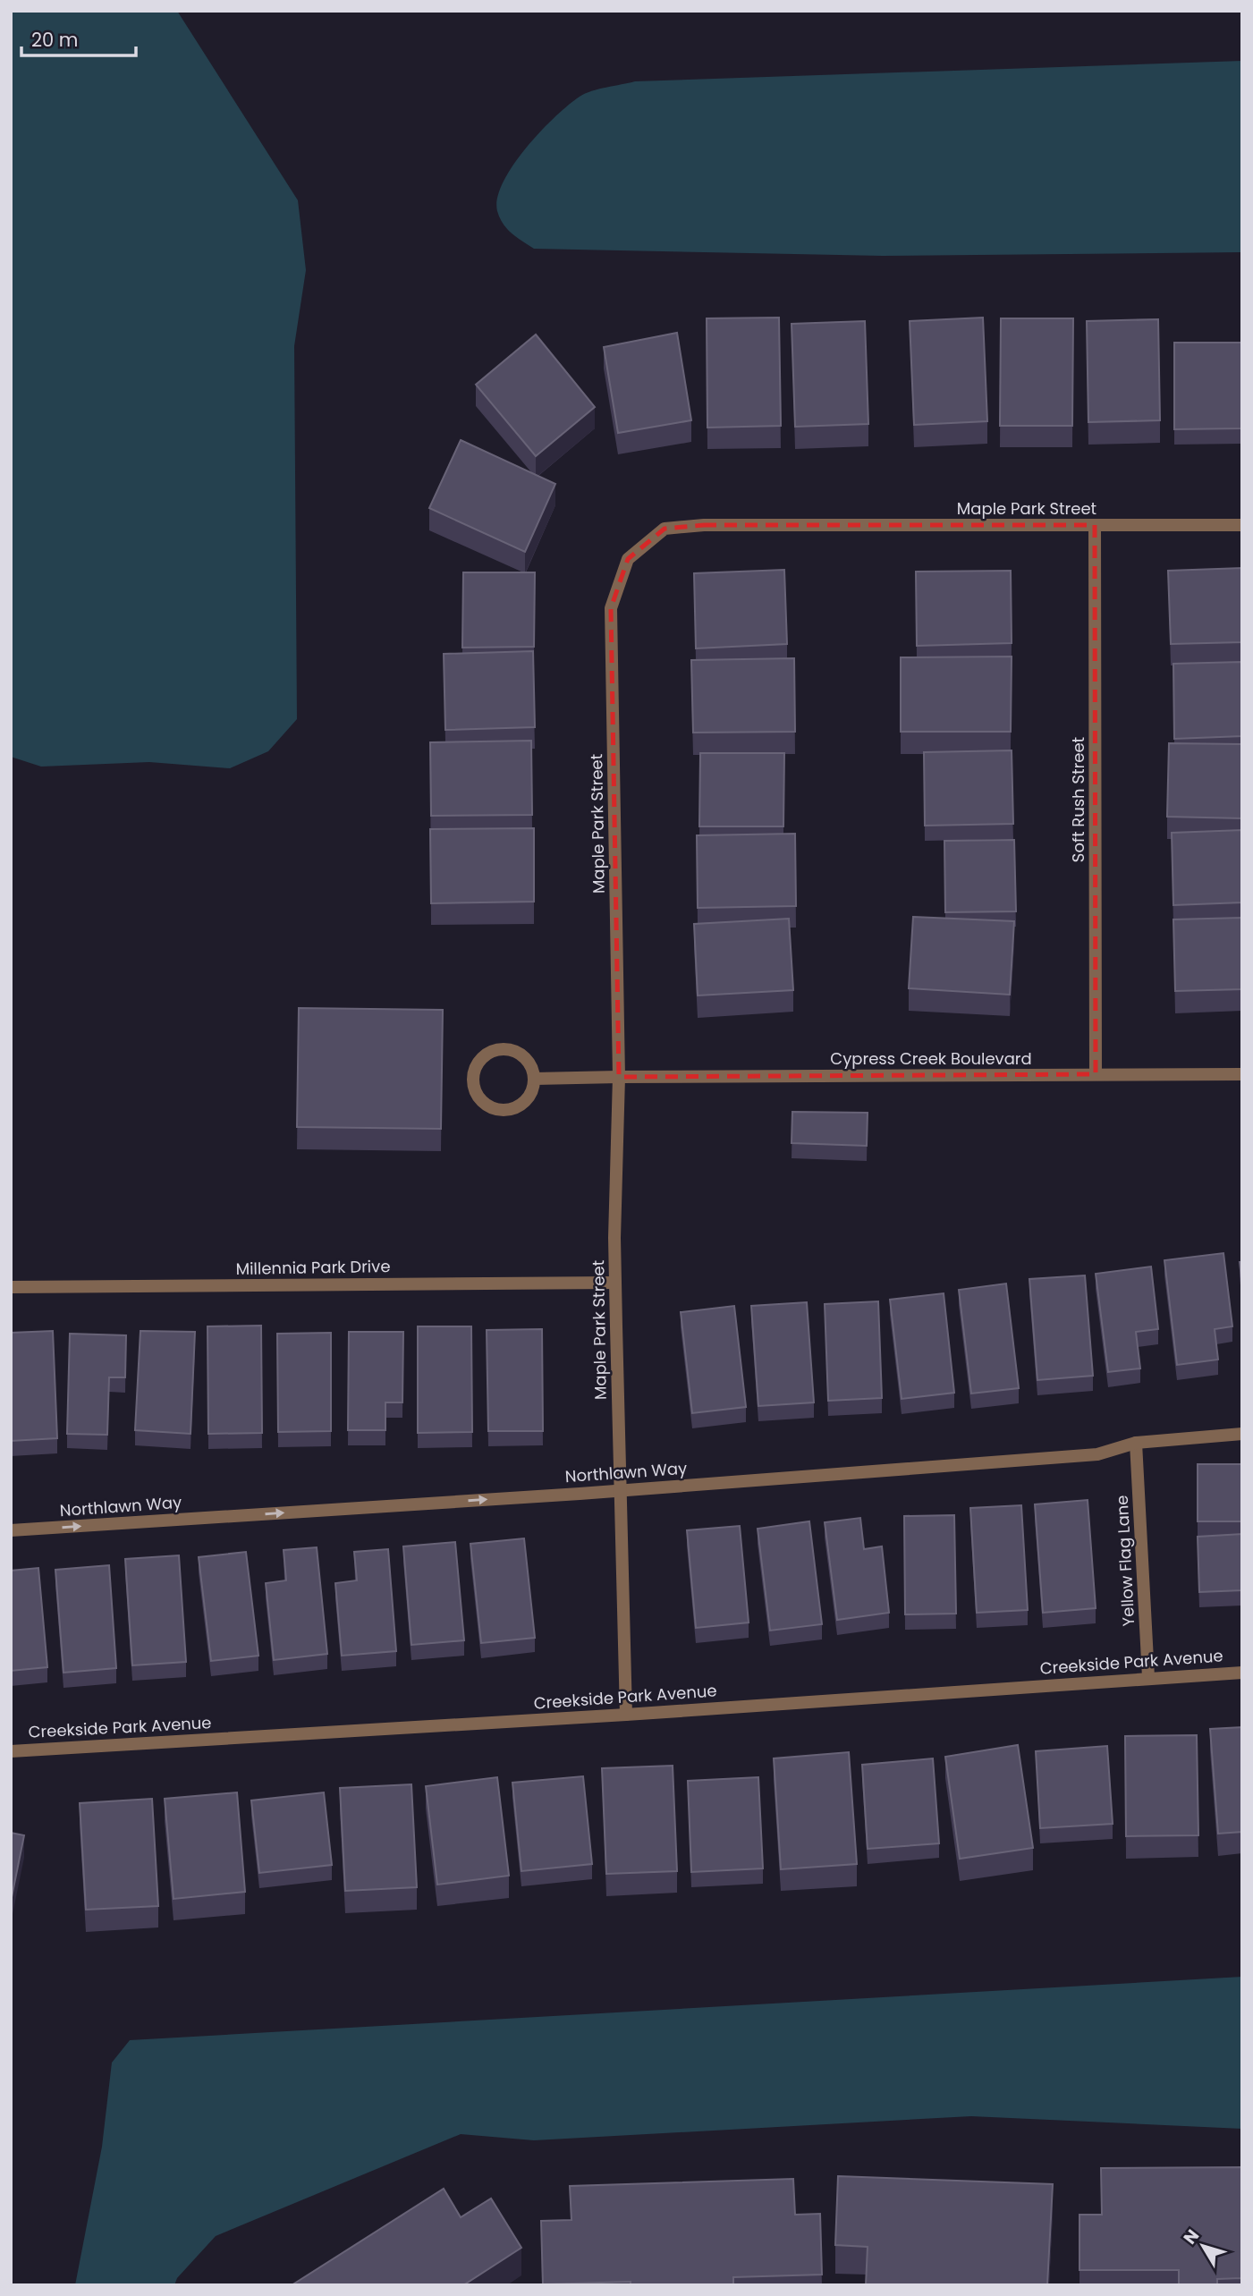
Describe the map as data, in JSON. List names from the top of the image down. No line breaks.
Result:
{"streets":{"street":["Maple Park Street","Soft Rush Street","Cypress Creek Boulevard","Millennia Park Drive","Northlawn Way","Yellow Flag Lane","Creekside Park Avenue"]},"crossings":[["Maple Park Street","Soft Rush Street"],["Maple Park Street","Cypress Creek Boulevard"],["Maple Park Street","Millennia Park Drive"],["Maple Park Street","Northlawn Way"],["Maple Park Street","Creekside Park Avenue"],["Soft Rush Street","Cypress Creek Boulevard"],["Northlawn Way","Yellow Flag Lane"],["Yellow Flag Lane","Creekside Park Avenue"]],"one_way":["Northlawn Way"],"scale_bar":"20 m","north":"top left"}
